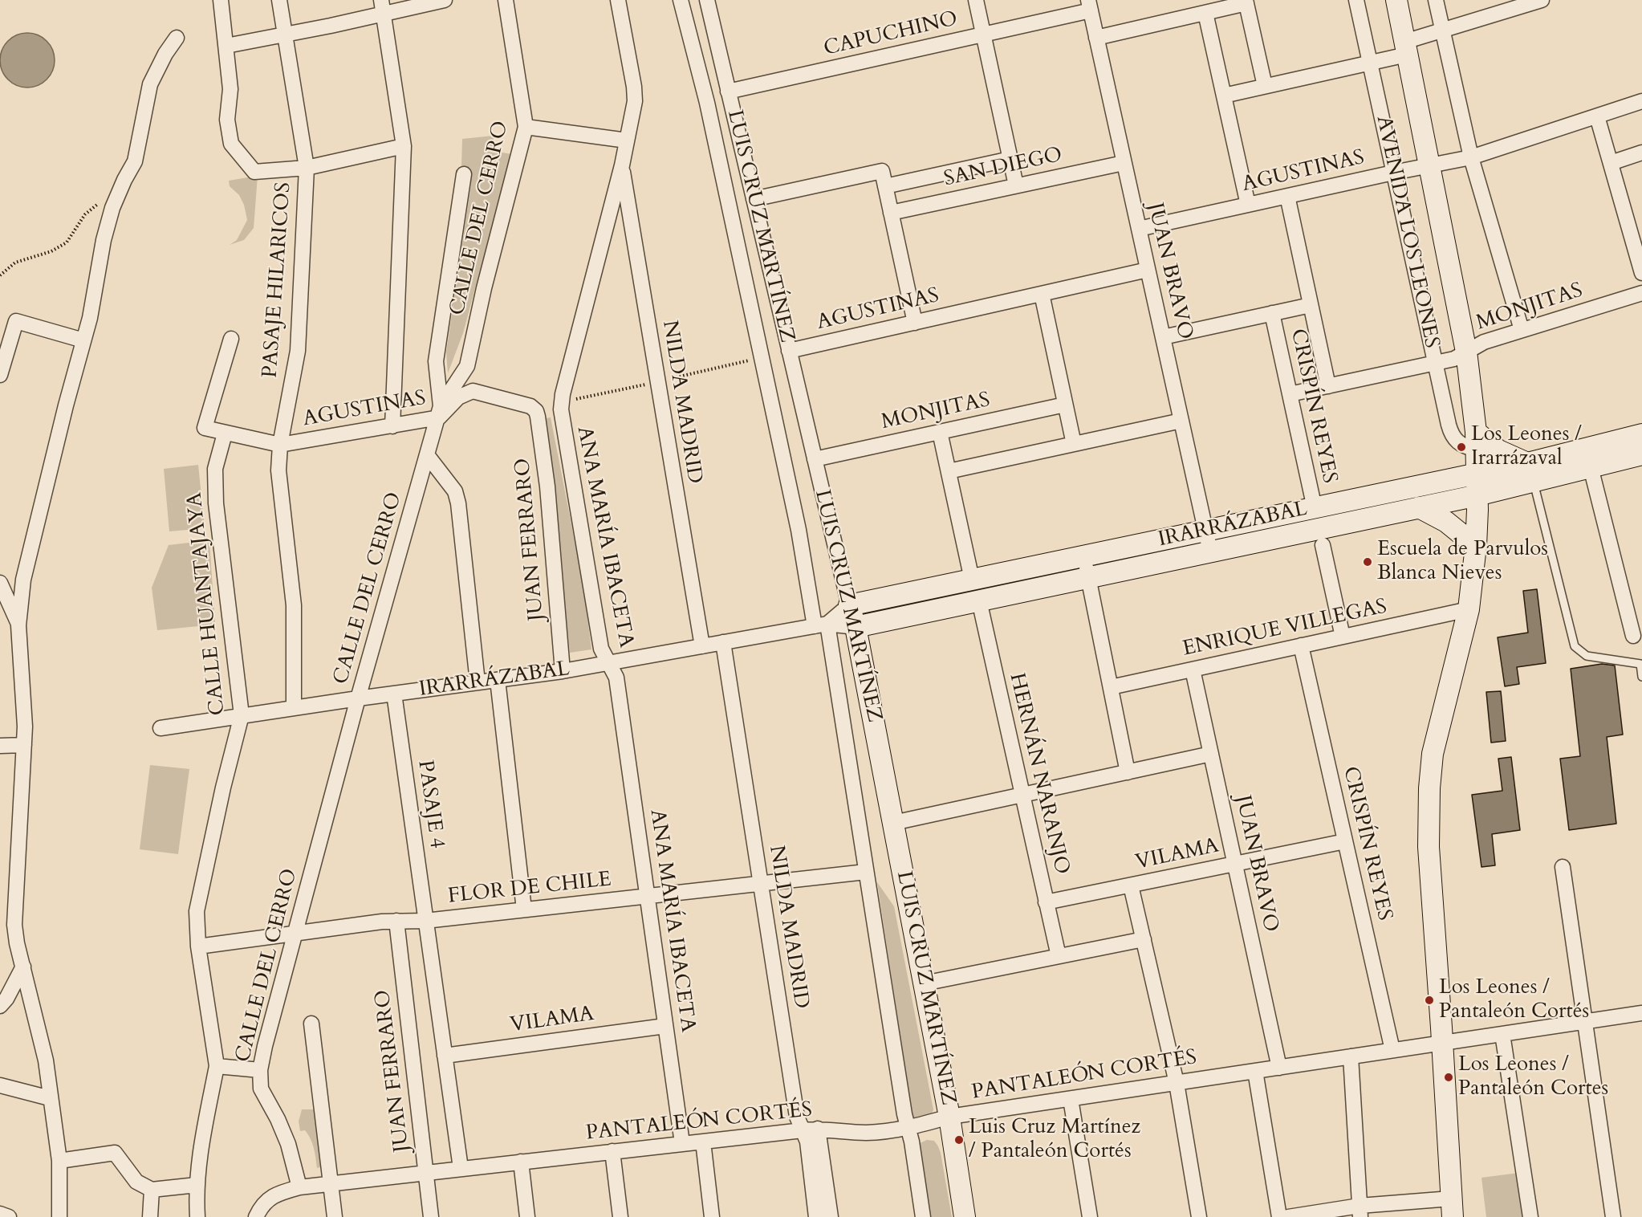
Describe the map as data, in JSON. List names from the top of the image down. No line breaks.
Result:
{"streets":{"street":["CAPUCHINO","SAN DIEGO","AGUSTINAS","CALLE DEL CERRO","LUIS CRUZ MARTÍNEZ","AVENIDA LOS LEONES","JUAN BRAVO","PASAJE HILARICOS","MONJITAS","NILDA MADRID","CRISPÍN REYES","IRARRÁZABAL","ANA MARÍA IBACETA","JUAN FERRARO","CALLE HUANTAJAYA","ENRIQUE VILLEGAS","HERNÁN NARANJO","PASAJE 4","VILAMA","FLOR DE CHILE","PANTALEÓN CORTÉS"]},"crossings":[["CAPUCHINO","LUIS CRUZ MARTÍNEZ"],["CAPUCHINO","JUAN BRAVO"],["SAN DIEGO","JUAN BRAVO"],["AGUSTINAS","CALLE DEL CERRO"],["AGUSTINAS","LUIS CRUZ MARTÍNEZ"],["AGUSTINAS","AVENIDA LOS LEONES"],["AGUSTINAS","JUAN BRAVO"],["AGUSTINAS","PASAJE HILARICOS"],["AGUSTINAS","CRISPÍN REYES"],["AGUSTINAS","JUAN FERRARO"],["AGUSTINAS","CALLE HUANTAJAYA"],["CALLE DEL CERRO","IRARRÁZABAL"],["CALLE DEL CERRO","FLOR DE CHILE"],["CALLE DEL CERRO","PANTALEÓN CORTÉS"],["LUIS CRUZ MARTÍNEZ","MONJITAS"],["LUIS CRUZ MARTÍNEZ","IRARRÁZABAL"],["LUIS CRUZ MARTÍNEZ","FLOR DE CHILE"],["LUIS CRUZ MARTÍNEZ","PANTALEÓN CORTÉS"],["AVENIDA LOS LEONES","MONJITAS"],["AVENIDA LOS LEONES","IRARRÁZABAL"],["AVENIDA LOS LEONES","ENRIQUE VILLEGAS"],["AVENIDA LOS LEONES","PANTALEÓN CORTÉS"],["JUAN BRAVO","IRARRÁZABAL"],["JUAN BRAVO","ENRIQUE VILLEGAS"],["JUAN BRAVO","VILAMA"],["JUAN BRAVO","PANTALEÓN CORTÉS"],["PASAJE HILARICOS","IRARRÁZABAL"],["MONJITAS","CRISPÍN REYES"],["NILDA MADRID","IRARRÁZABAL"],["NILDA MADRID","ANA MARÍA IBACETA"],["NILDA MADRID","FLOR DE CHILE"],["NILDA MADRID","PANTALEÓN CORTÉS"],["CRISPÍN REYES","IRARRÁZABAL"],["CRISPÍN REYES","ENRIQUE VILLEGAS"],["CRISPÍN REYES","VILAMA"],["CRISPÍN REYES","PANTALEÓN CORTÉS"],["IRARRÁZABAL","ANA MARÍA IBACETA"],["IRARRÁZABAL","JUAN FERRARO"],["IRARRÁZABAL","CALLE HUANTAJAYA"],["IRARRÁZABAL","HERNÁN NARANJO"],["IRARRÁZABAL","PASAJE 4"],["ANA MARÍA IBACETA","VILAMA"],["ANA MARÍA IBACETA","FLOR DE CHILE"],["ANA MARÍA IBACETA","PANTALEÓN CORTÉS"],["JUAN FERRARO","FLOR DE CHILE"],["JUAN FERRARO","PANTALEÓN CORTÉS"],["CALLE HUANTAJAYA","FLOR DE CHILE"],["HERNÁN NARANJO","VILAMA"],["PASAJE 4","FLOR DE CHILE"]],"places":["Los Leones / Irarrázaval","Escuela de Parvulos Blanca Nieves","Los Leones / Pantaleón Cortés","Los Leones / Pantaleón Cortes","Luis Cruz Martínez / Pantaleón Cortés"]}
